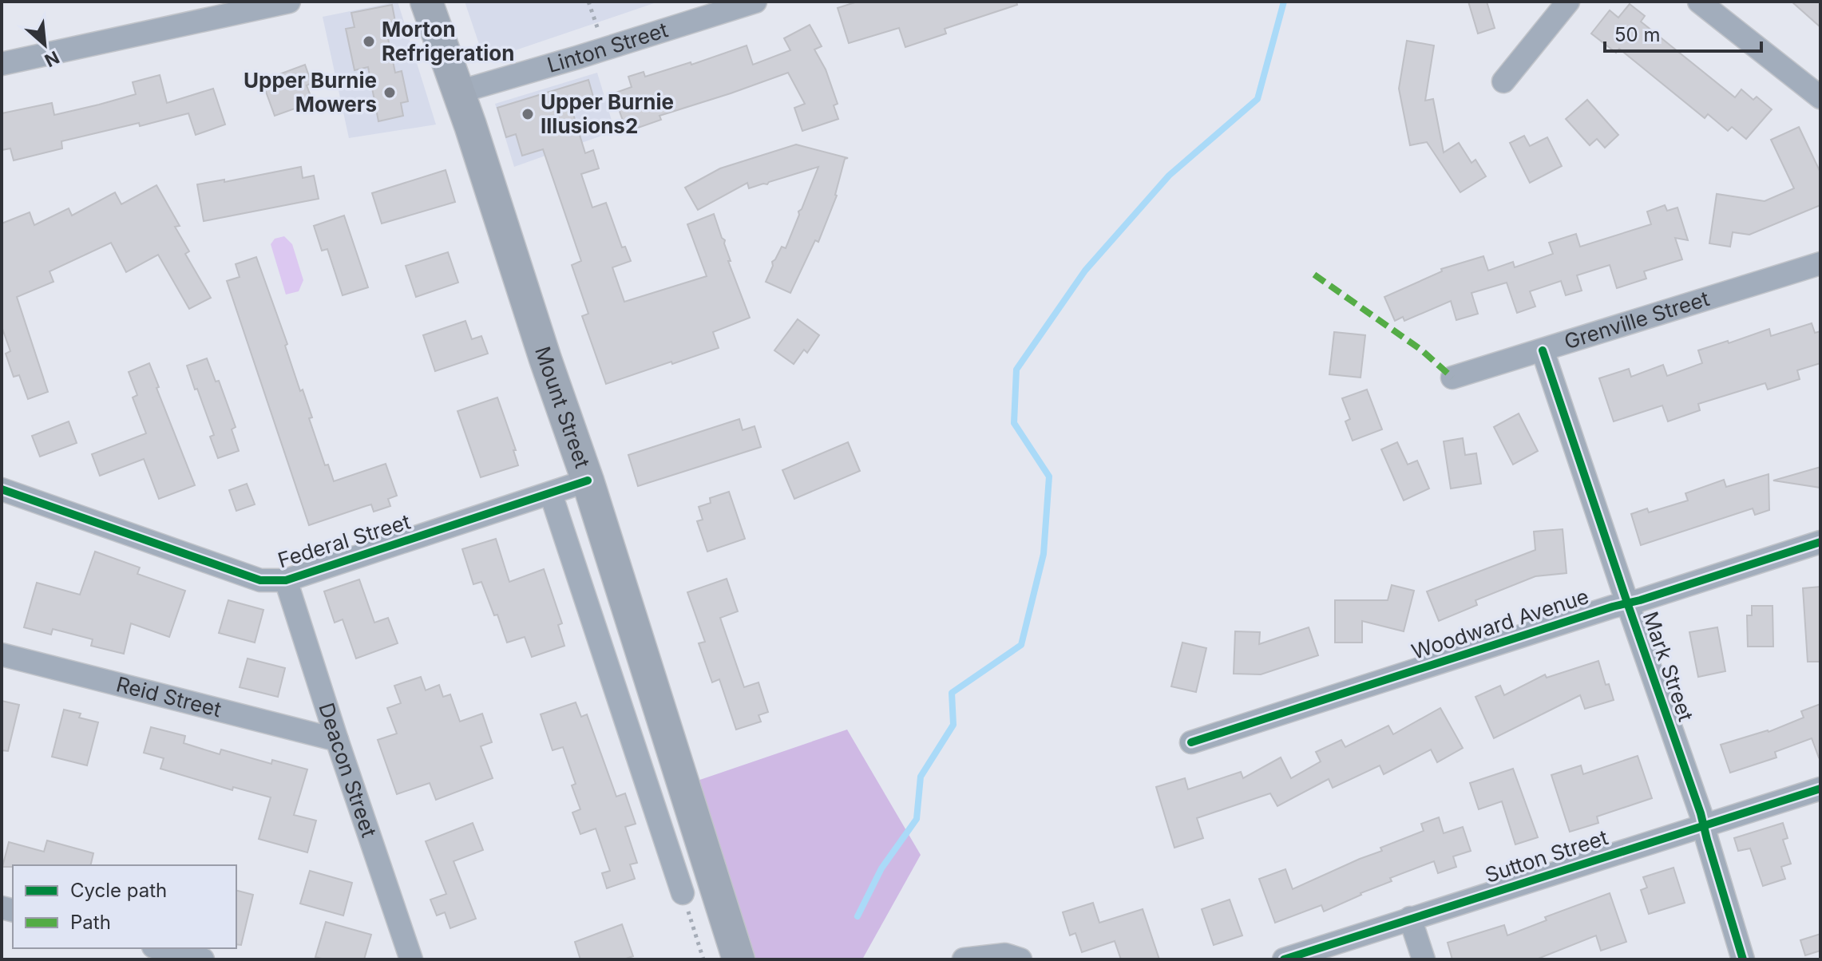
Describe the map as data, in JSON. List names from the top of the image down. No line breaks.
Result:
{"streets":{"highway":["Mount Street"],"street":["Linton Street","Grenville Street","Federal Street","Woodward Avenue","Mark Street","Reid Street","Deacon Street","Sutton Street"]},"crossings":[["Linton Street","Mount Street"],["Grenville Street","Mark Street"],["Mount Street","Federal Street"],["Federal Street","Deacon Street"],["Woodward Avenue","Mark Street"],["Mark Street","Sutton Street"],["Reid Street","Deacon Street"]],"places":["Morton Refrigeration","Upper Burnie Mowers","Upper Burnie Illusions2"],"legend":["Cycle path","Path"],"scale_bar":"50 m","north":"bottom right"}
